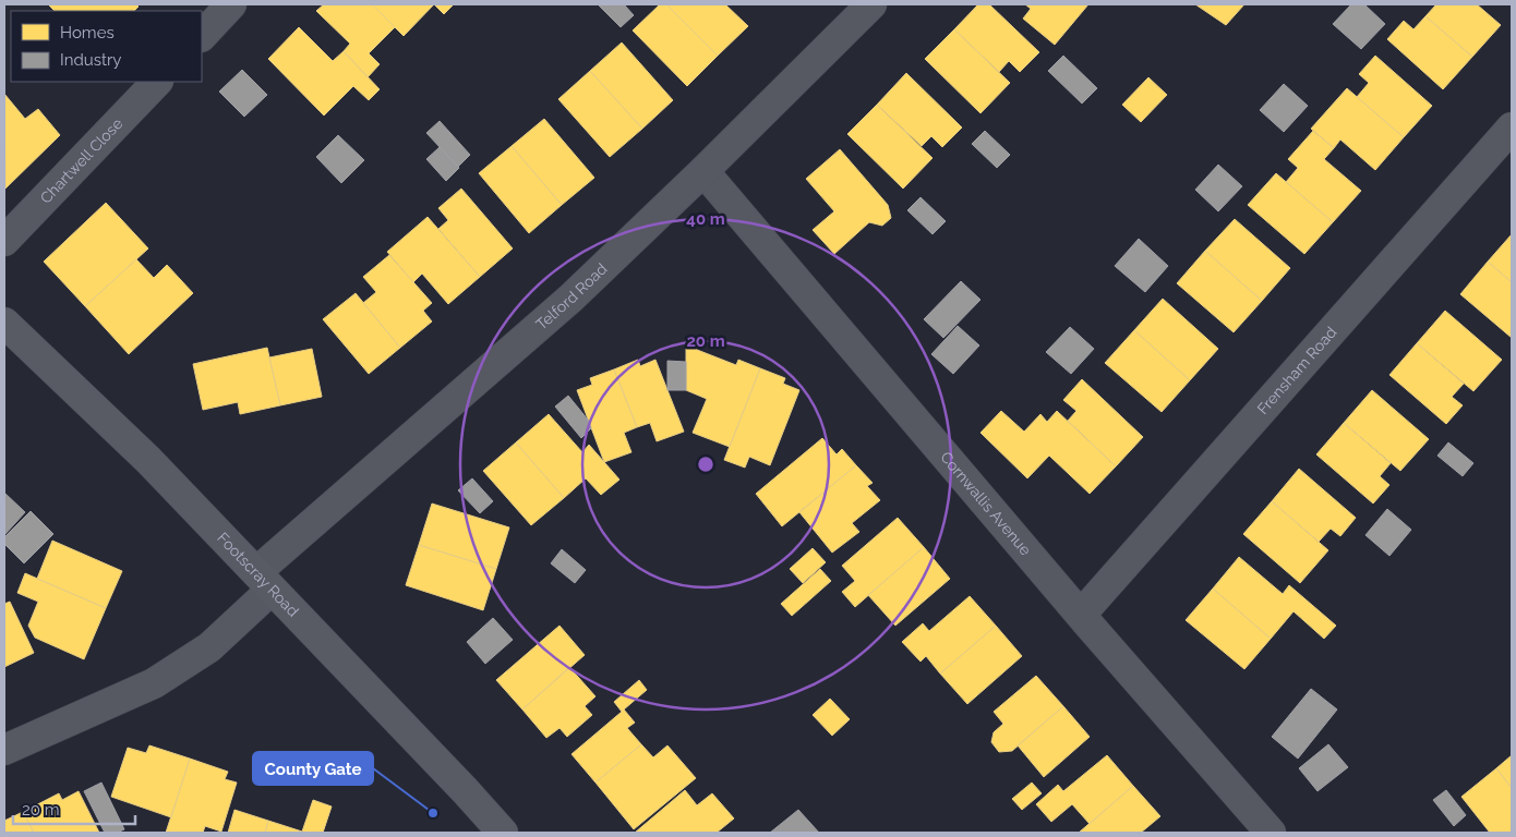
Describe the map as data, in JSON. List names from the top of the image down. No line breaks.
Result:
{"streets":{"main road":["Footscray Road"],"street":["Chartwell Close","Telford Road","Frensham Road","Cornwallis Avenue"]},"crossings":[["Telford Road","Cornwallis Avenue"],["Telford Road","Footscray Road"],["Frensham Road","Cornwallis Avenue"]],"places":["County Gate"],"legend":["Homes","Industry"],"scale_bar":"20 m","rings":["40 m","20 m"]}
